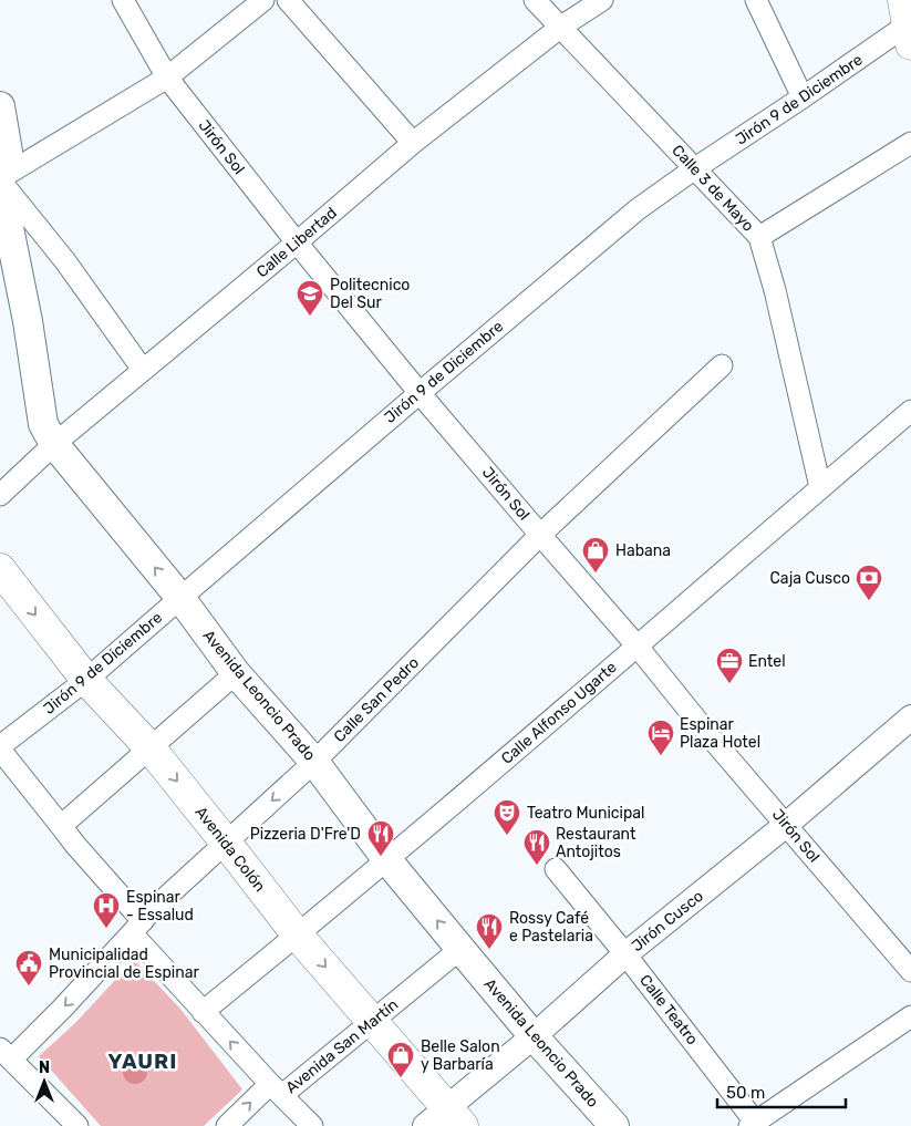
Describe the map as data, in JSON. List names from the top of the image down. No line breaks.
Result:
{"streets":{"main road":["Avenida Leoncio Prado","Avenida Colón"],"street":["Jirón 9 de Diciembre","Jirón Sol","Calle 3 de Mayo","Calle Libertad","Calle San Pedro","Calle Alfonso Ugarte","Jirón Cusco","Calle Teatro","Avenida San Martín"]},"crossings":[["Jirón 9 de Diciembre","Jirón Sol"],["Jirón 9 de Diciembre","Calle 3 de Mayo"],["Jirón 9 de Diciembre","Avenida Leoncio Prado"],["Jirón 9 de Diciembre","Avenida Colón"],["Jirón Sol","Calle Libertad"],["Jirón Sol","Calle San Pedro"],["Jirón Sol","Calle Alfonso Ugarte"],["Jirón Sol","Jirón Cusco"],["Calle 3 de Mayo","Calle Libertad"],["Calle 3 de Mayo","Calle Alfonso Ugarte"],["Calle Libertad","Avenida Leoncio Prado"],["Avenida Leoncio Prado","Calle San Pedro"],["Avenida Leoncio Prado","Calle Alfonso Ugarte"],["Avenida Leoncio Prado","Jirón Cusco"],["Avenida Leoncio Prado","Avenida San Martín"],["Calle San Pedro","Avenida Colón"],["Calle Alfonso Ugarte","Avenida Colón"],["Avenida Colón","Jirón Cusco"],["Avenida Colón","Avenida San Martín"],["Jirón Cusco","Calle Teatro"]],"one_way":["Avenida Colón"],"districts":["YAURI"],"places":{"school or university":["Politecnico Del Sur"],"shop":["Habana","Belle Salon y Barbaría"],"bank":["Caja Cusco"],"office":["Entel"],"hotel":["Espinar Plaza Hotel"],"theatre":["Teatro Municipal"],"restaurant":["Pizzeria D'Fre'D","Restaurant Antojitos","Rossy Café e Pastelaria"],"hospital":["Espinar - Essalud"],"public building":["Municipalidad Provincial de Espinar"]},"scale_bar":"50 m","north":"top"}
